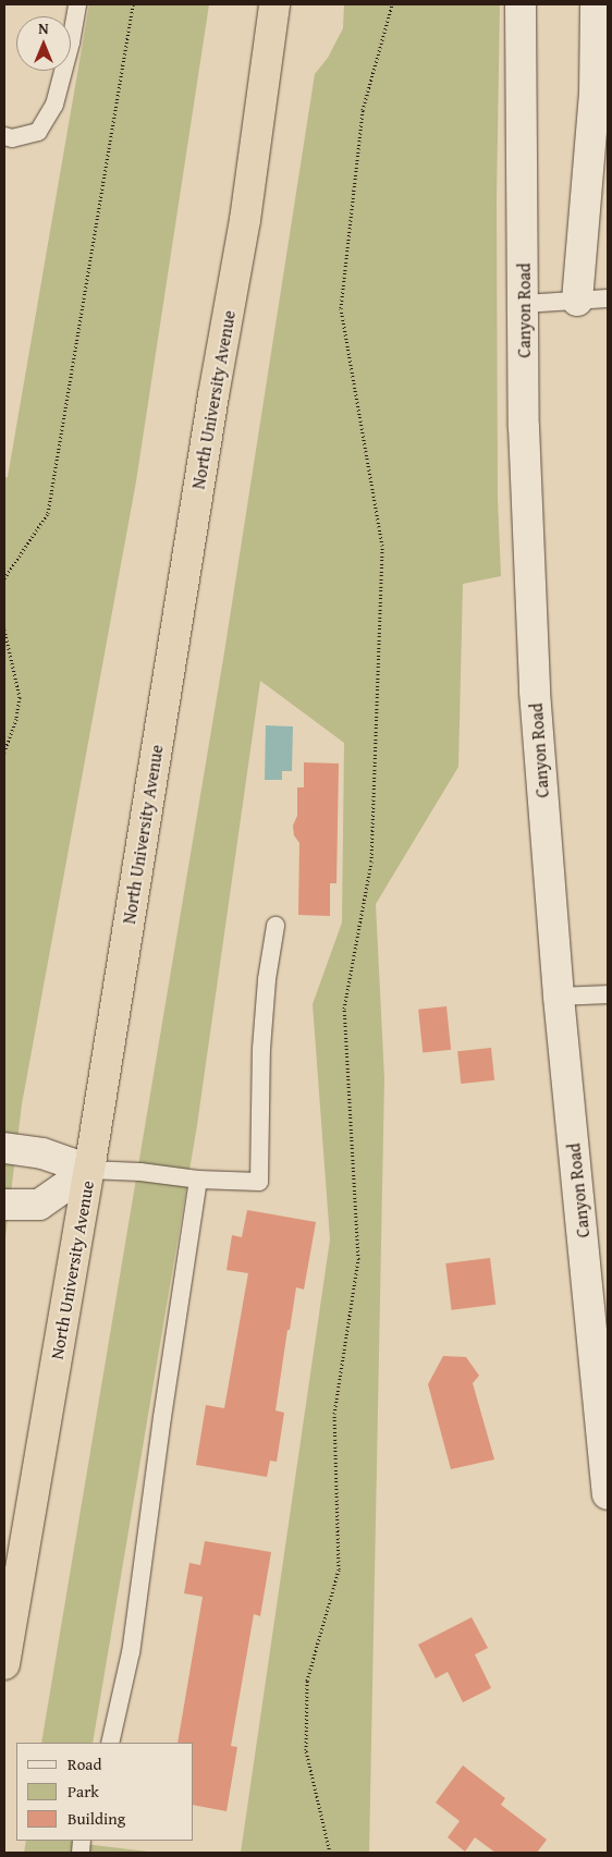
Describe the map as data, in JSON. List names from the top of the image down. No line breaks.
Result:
{"streets":{"highway":["North University Avenue"],"main road":["Canyon Road"]},"legend":["Road","Park","Building"],"north":"top"}
